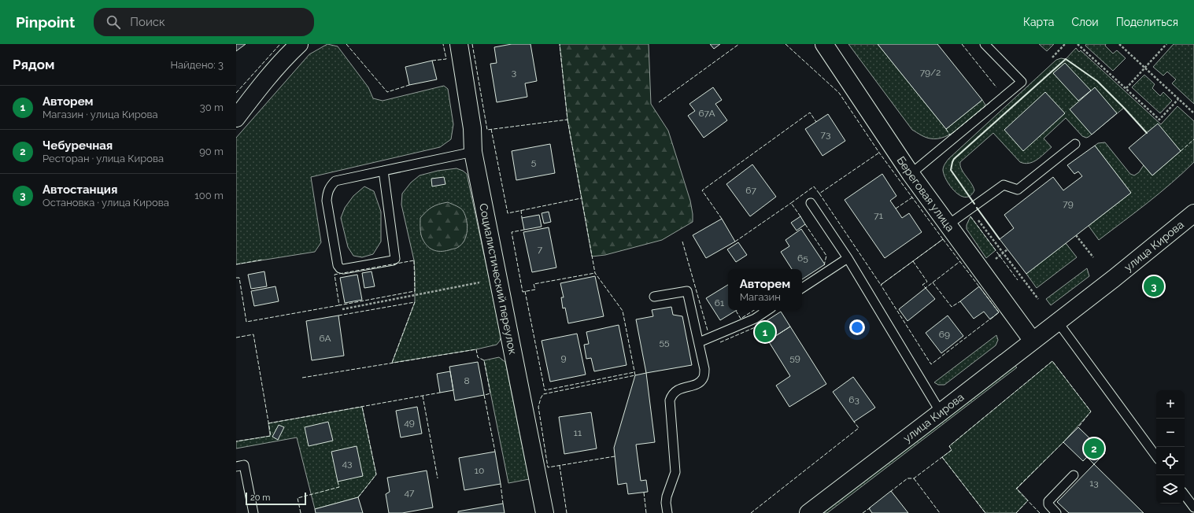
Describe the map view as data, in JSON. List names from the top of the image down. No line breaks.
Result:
{"streets":{"street":["Береговая улица","улица Кирова","Социалистический переулок"]},"crossings":[["Береговая улица","улица Кирова"]],"house_numbers":["3","79/2","67А","73","5","67","79","71","7","65","61","69","6А","55","9","59","8","63","49","11","43","10","13","47"],"scale_bar":"20 m","page":{"header":"Pinpoint","search":"Поиск","nav":["Карта","Слои","Поделиться"],"heading":["Рядом","Найдено: 3"],"list":[{"mark":"1","name":"Авторем","note":"Магазин · улица Кирова","value":"30 m"},{"mark":"2","name":"Чебуречная","note":"Ресторан · улица Кирова","value":"90 m"},{"mark":"3","name":"Автостанция","note":"Остановка · улица Кирова","value":"100 m"}],"popup":["Авторем","Магазин"],"pins":["3","1","2"],"map_buttons":["+","−"],"scale":"20 m"}}
